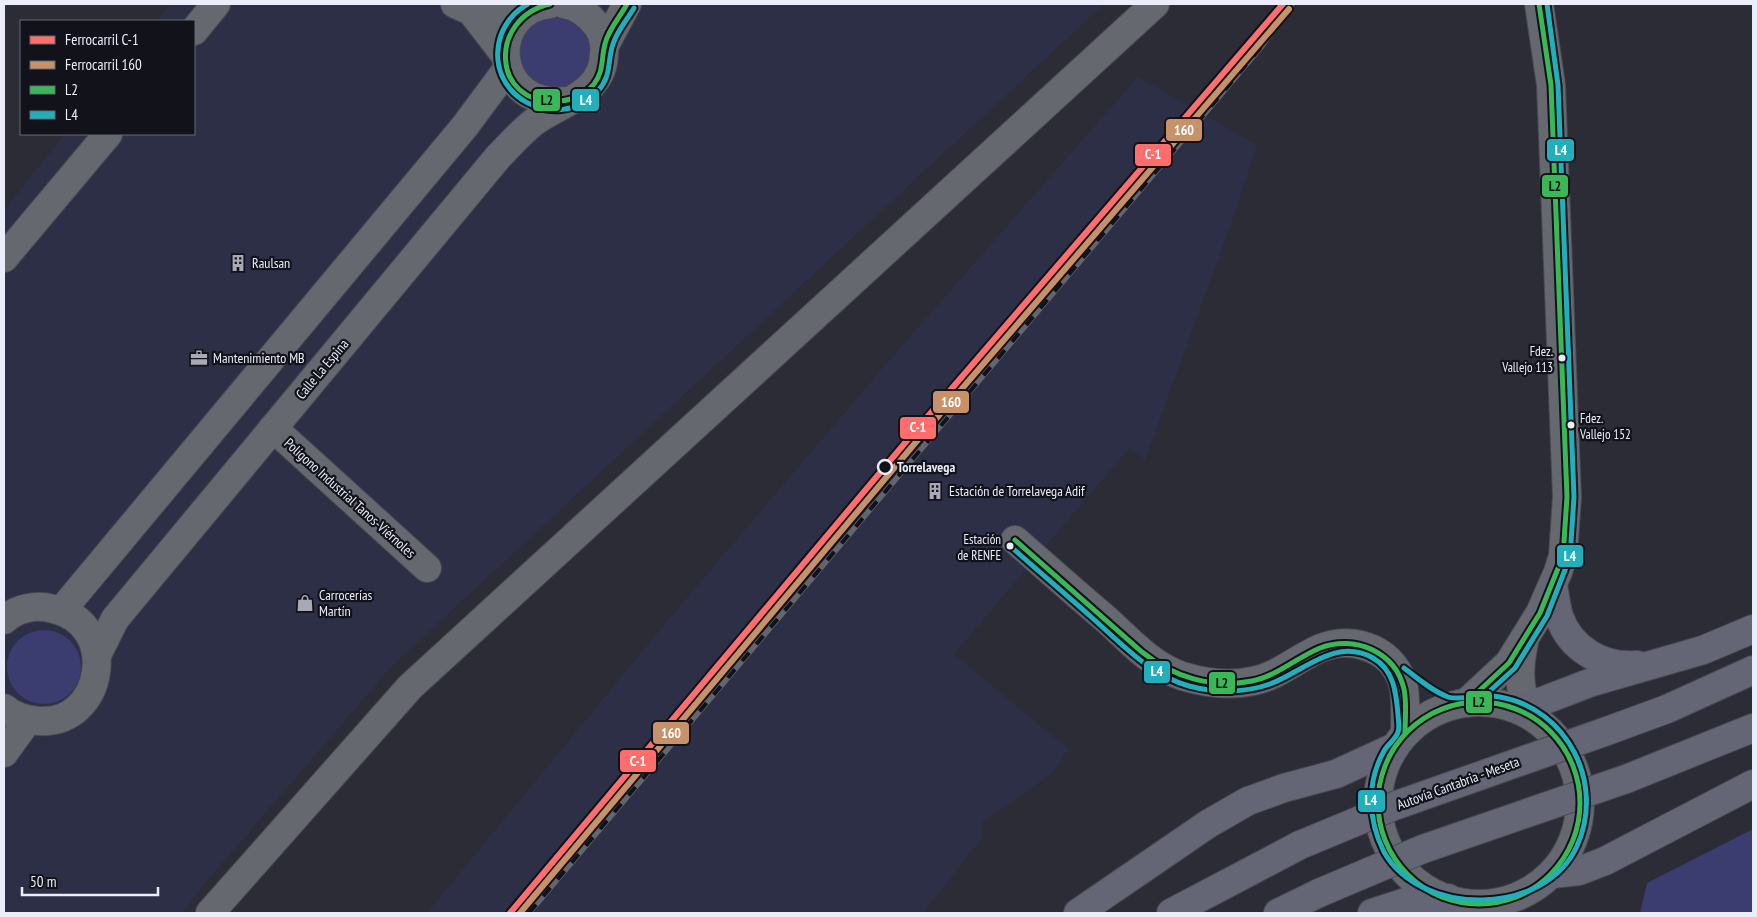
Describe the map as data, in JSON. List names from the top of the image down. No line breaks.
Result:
{"streets":{"highway":["Autovía Cantabria - Meseta"],"street":["Calle La Espina","Polígono Industrial Tanos-Viérnoles"]},"crossings":[["Calle La Espina","Polígono Industrial Tanos-Viérnoles"]],"places":{"building":["Raulsan","Estación de Torrelavega Adif"],"office":["Mantenimiento MB"],"other":["Fdez. Vallejo 113","Fdez. Vallejo 152","Torrelavega","Estación de RENFE"],"shop":["Carrocerías Martín"]},"lines":["rail line C-1","transit line L2","transit line L4","rail line 160"],"legend":["Ferrocarril C-1","Ferrocarril 160","L2","L4"],"scale_bar":"50 m"}
